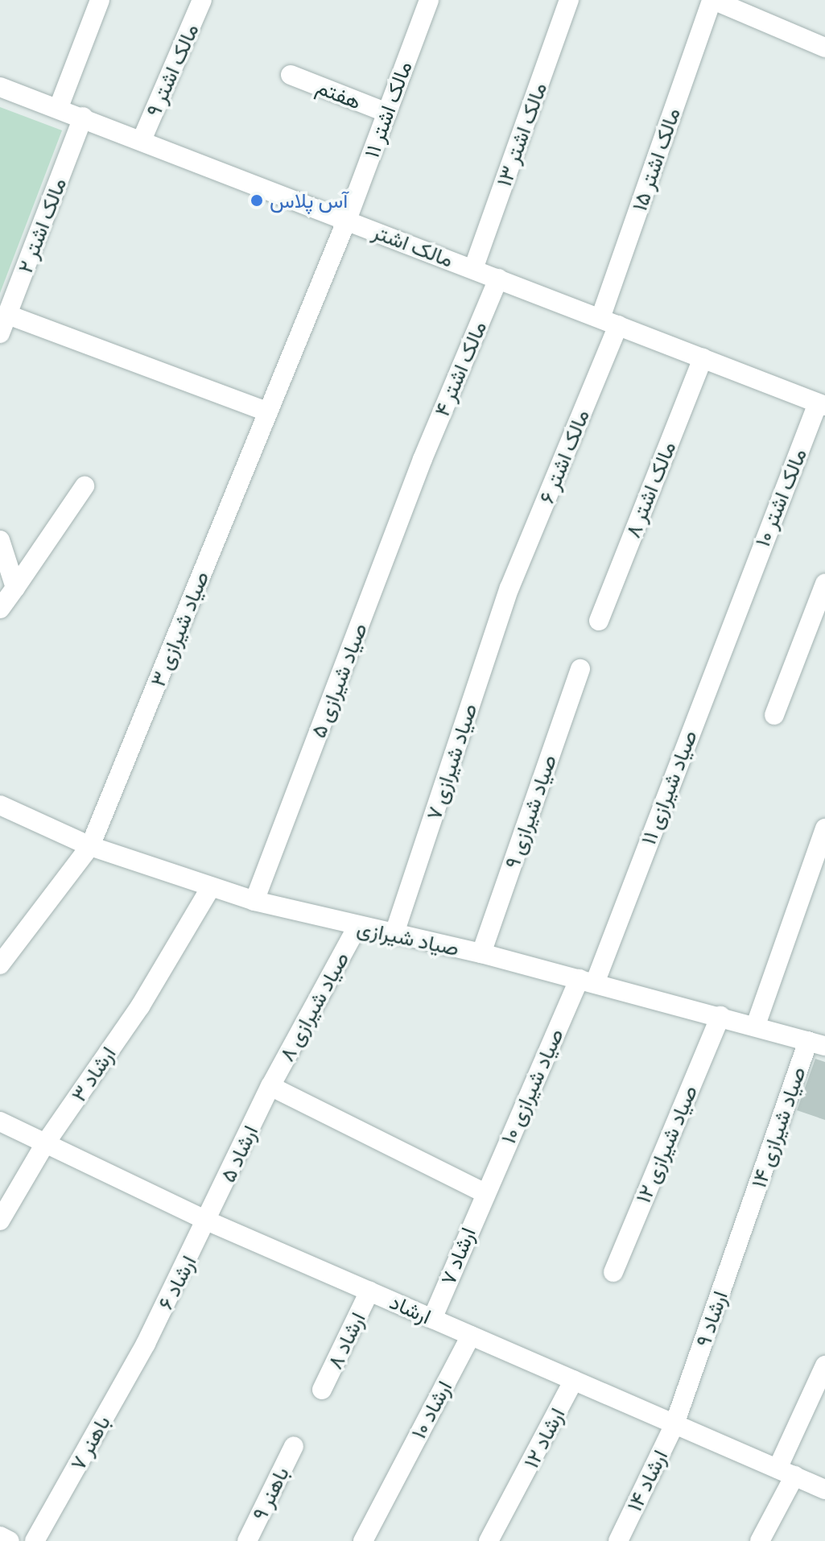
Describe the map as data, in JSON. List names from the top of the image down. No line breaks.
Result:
{"streets":{"street":["مالک اشتر ۹","هفتم","مالک اشتر ۱۱","مالک اشتر ۱۳","مالک اشتر ۱۵","مالک اشتر ۲","مالک اشتر","مالک اشتر ۴","مالک اشتر ۶","مالک اشتر ۸","مالک اشتر ۱۰","صیاد شیرازی ۳","صیاد شیرازی ۵","صیاد شیرازی ۷","صیاد شیرازی ۱۱","صیاد شیرازی ۹","صیاد شیرازی","صیاد شیرازی ۸","ارشاد ۳","صیاد شیرازی ۱۰","صیاد شیرازی ۱۴","صیاد شیرازی ۱۲","ارشاد ۵","ارشاد ۷","ارشاد ۶","ارشاد","ارشاد ۹","ارشاد ۸","ارشاد ۱۰","ارشاد ۱۲","باهنر ۷","ارشاد ۱۴","باهنر ۹"]},"crossings":[["مالک اشتر ۹","مالک اشتر"],["هفتم","مالک اشتر ۱۱"],["مالک اشتر ۱۱","مالک اشتر"],["مالک اشتر ۱۳","مالک اشتر"],["مالک اشتر ۱۵","مالک اشتر"],["مالک اشتر ۱۵","مالک اشتر ۶"],["مالک اشتر ۲","مالک اشتر"],["مالک اشتر","مالک اشتر ۴"],["مالک اشتر","مالک اشتر ۶"],["مالک اشتر","مالک اشتر ۸"],["مالک اشتر","مالک اشتر ۱۰"],["مالک اشتر ۴","صیاد شیرازی ۵"],["مالک اشتر ۶","صیاد شیرازی ۷"],["مالک اشتر ۱۰","صیاد شیرازی ۱۱"],["صیاد شیرازی ۳","صیاد شیرازی"],["صیاد شیرازی ۵","صیاد شیرازی"],["صیاد شیرازی ۷","صیاد شیرازی"],["صیاد شیرازی ۱۱","صیاد شیرازی"],["صیاد شیرازی ۱۱","صیاد شیرازی ۱۰"],["صیاد شیرازی ۹","صیاد شیرازی"],["صیاد شیرازی","صیاد شیرازی ۸"],["صیاد شیرازی","ارشاد ۳"],["صیاد شیرازی","صیاد شیرازی ۱۰"],["صیاد شیرازی","صیاد شیرازی ۱۴"],["صیاد شیرازی","صیاد شیرازی ۱۲"],["صیاد شیرازی ۸","ارشاد ۵"],["ارشاد ۳","ارشاد"],["صیاد شیرازی ۱۰","ارشاد ۷"],["صیاد شیرازی ۱۴","ارشاد ۹"],["ارشاد ۵","ارشاد ۶"],["ارشاد ۵","ارشاد"],["ارشاد ۷","ارشاد"],["ارشاد ۶","ارشاد"],["ارشاد ۶","باهنر ۷"],["ارشاد","ارشاد ۹"],["ارشاد","ارشاد ۸"],["ارشاد","ارشاد ۱۰"],["ارشاد","ارشاد ۱۲"],["ارشاد","ارشاد ۱۴"],["ارشاد ۹","ارشاد ۱۴"]],"places":["آس پلاس"]}
